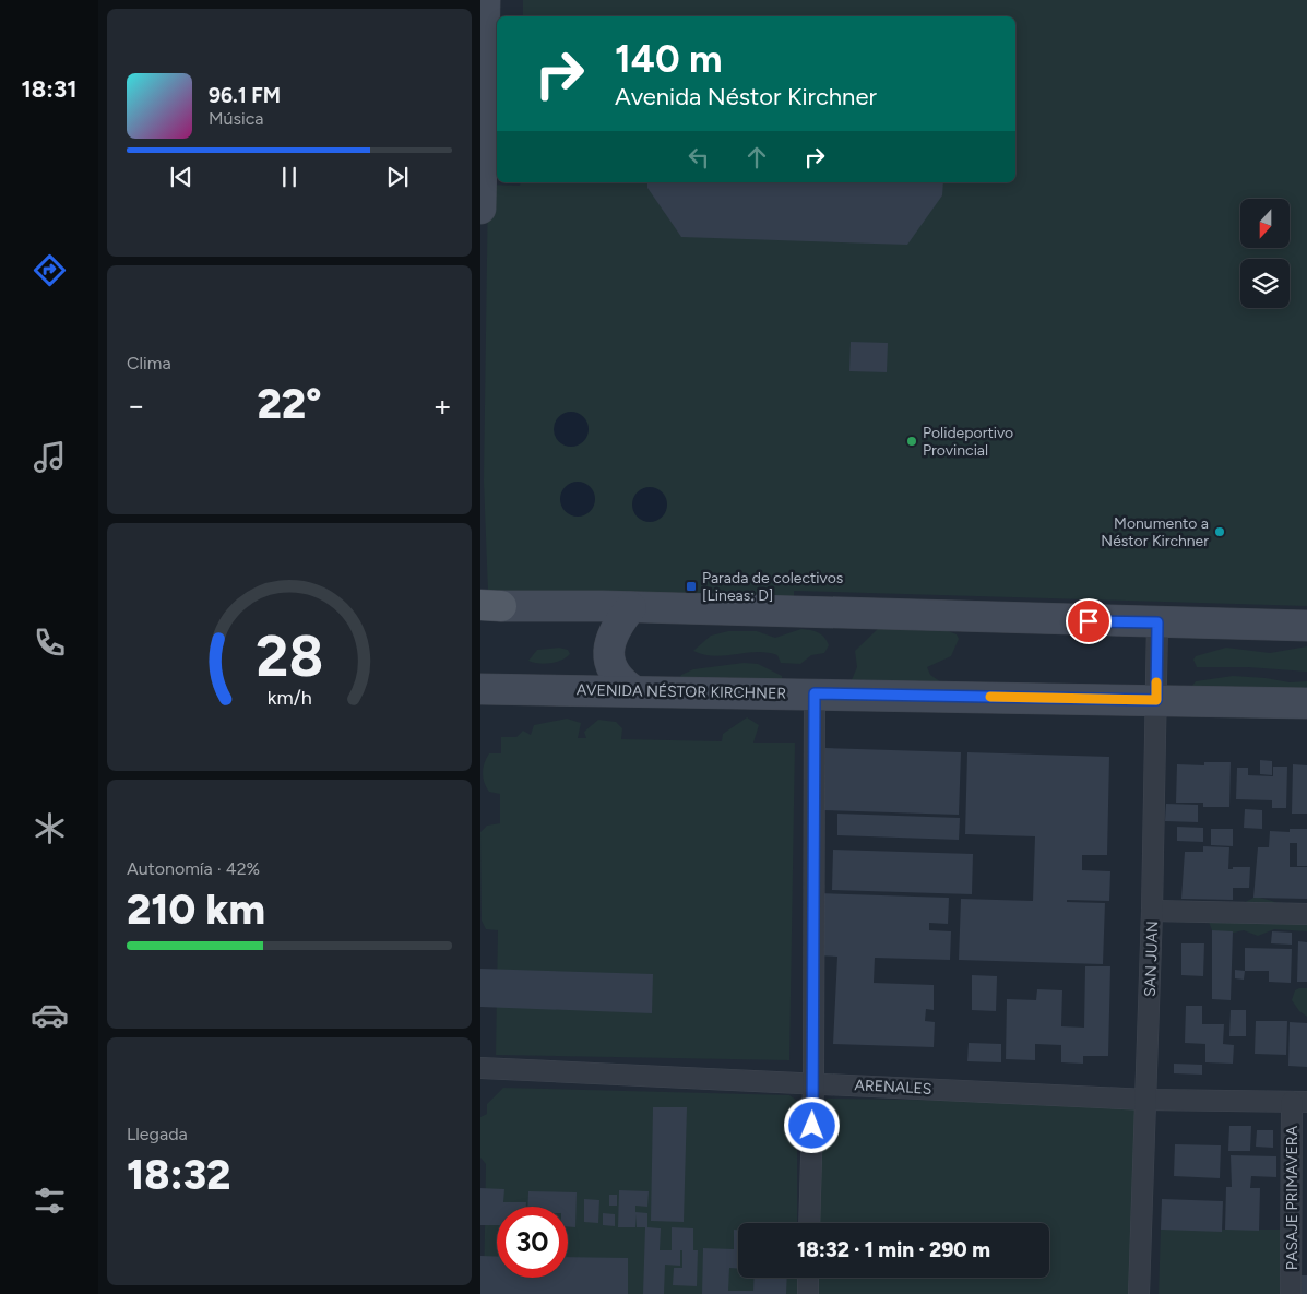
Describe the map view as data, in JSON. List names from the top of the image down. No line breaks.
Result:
{"streets":{"main road":["AVENIDA NÉSTOR KIRCHNER"],"street":["SAN JUAN","ARENALES","PASAJE PRIMAVERA"]},"crossings":[["AVENIDA NÉSTOR KIRCHNER","SAN JUAN"],["SAN JUAN","ARENALES"],["ARENALES","PASAJE PRIMAVERA"]],"places":{"other":["Polideportivo Provincial","Monumento a Néstor Kirchner"],"transit":["Parada de colectivos [Lineas: D]"]},"north":"bottom","page":{"tabs":"18:31","turn":["140 m","Avenida Néstor Kirchner"],"song":["96.1 FM","Música"],"tile":["Clima",["Autonomía · 42%","210 km"],["Llegada","18:32"]],"heat":["−","22°","+"],"limit":"30","trip":"18:32 · 1 min · 290 m","gauge":["28","km/h"]}}
